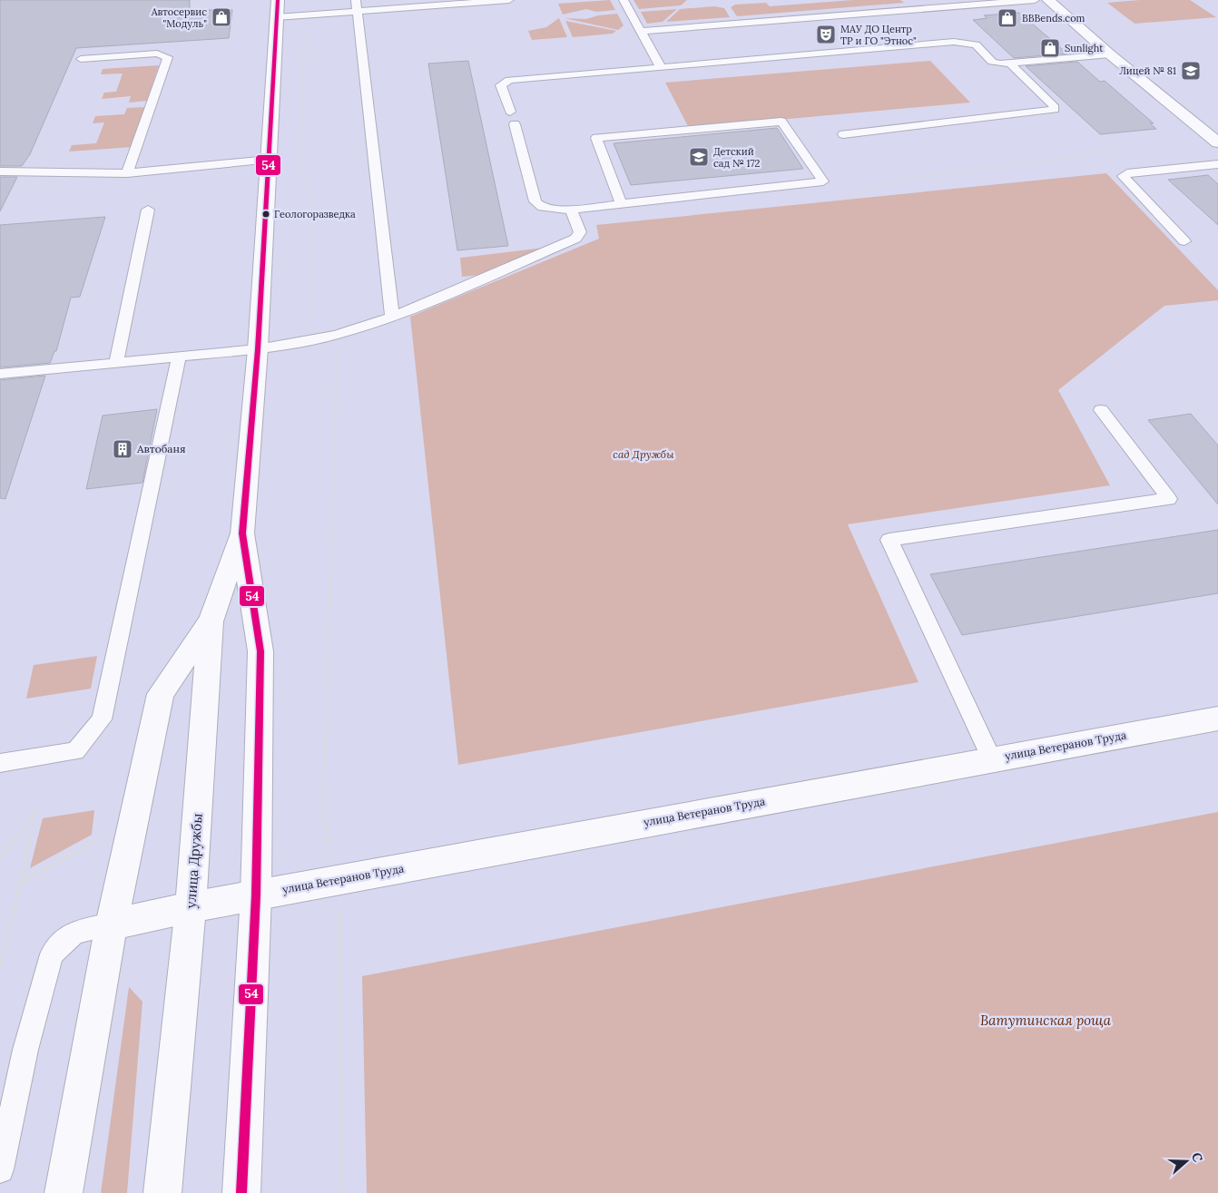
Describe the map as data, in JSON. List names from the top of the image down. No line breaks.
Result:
{"streets":{"main road":["улица Ветеранов Труда","улица Дружбы"]},"crossings":[["улица Ветеранов Труда","улица Дружбы"]],"parks":["сад Дружбы","Ватутинская роща"],"places":{"shop":["Автосервис \"Модуль\"","BBBends.com","Sunlight"],"theatre":["МАУ ДО Центр ТР и ГО \"Этнос\""],"school or university":["Лицей № 81","Детский сад № 172"],"other":["Геологоразведка"],"building":["Автобаня"]},"lines":["transit line 54"],"north":"right"}
